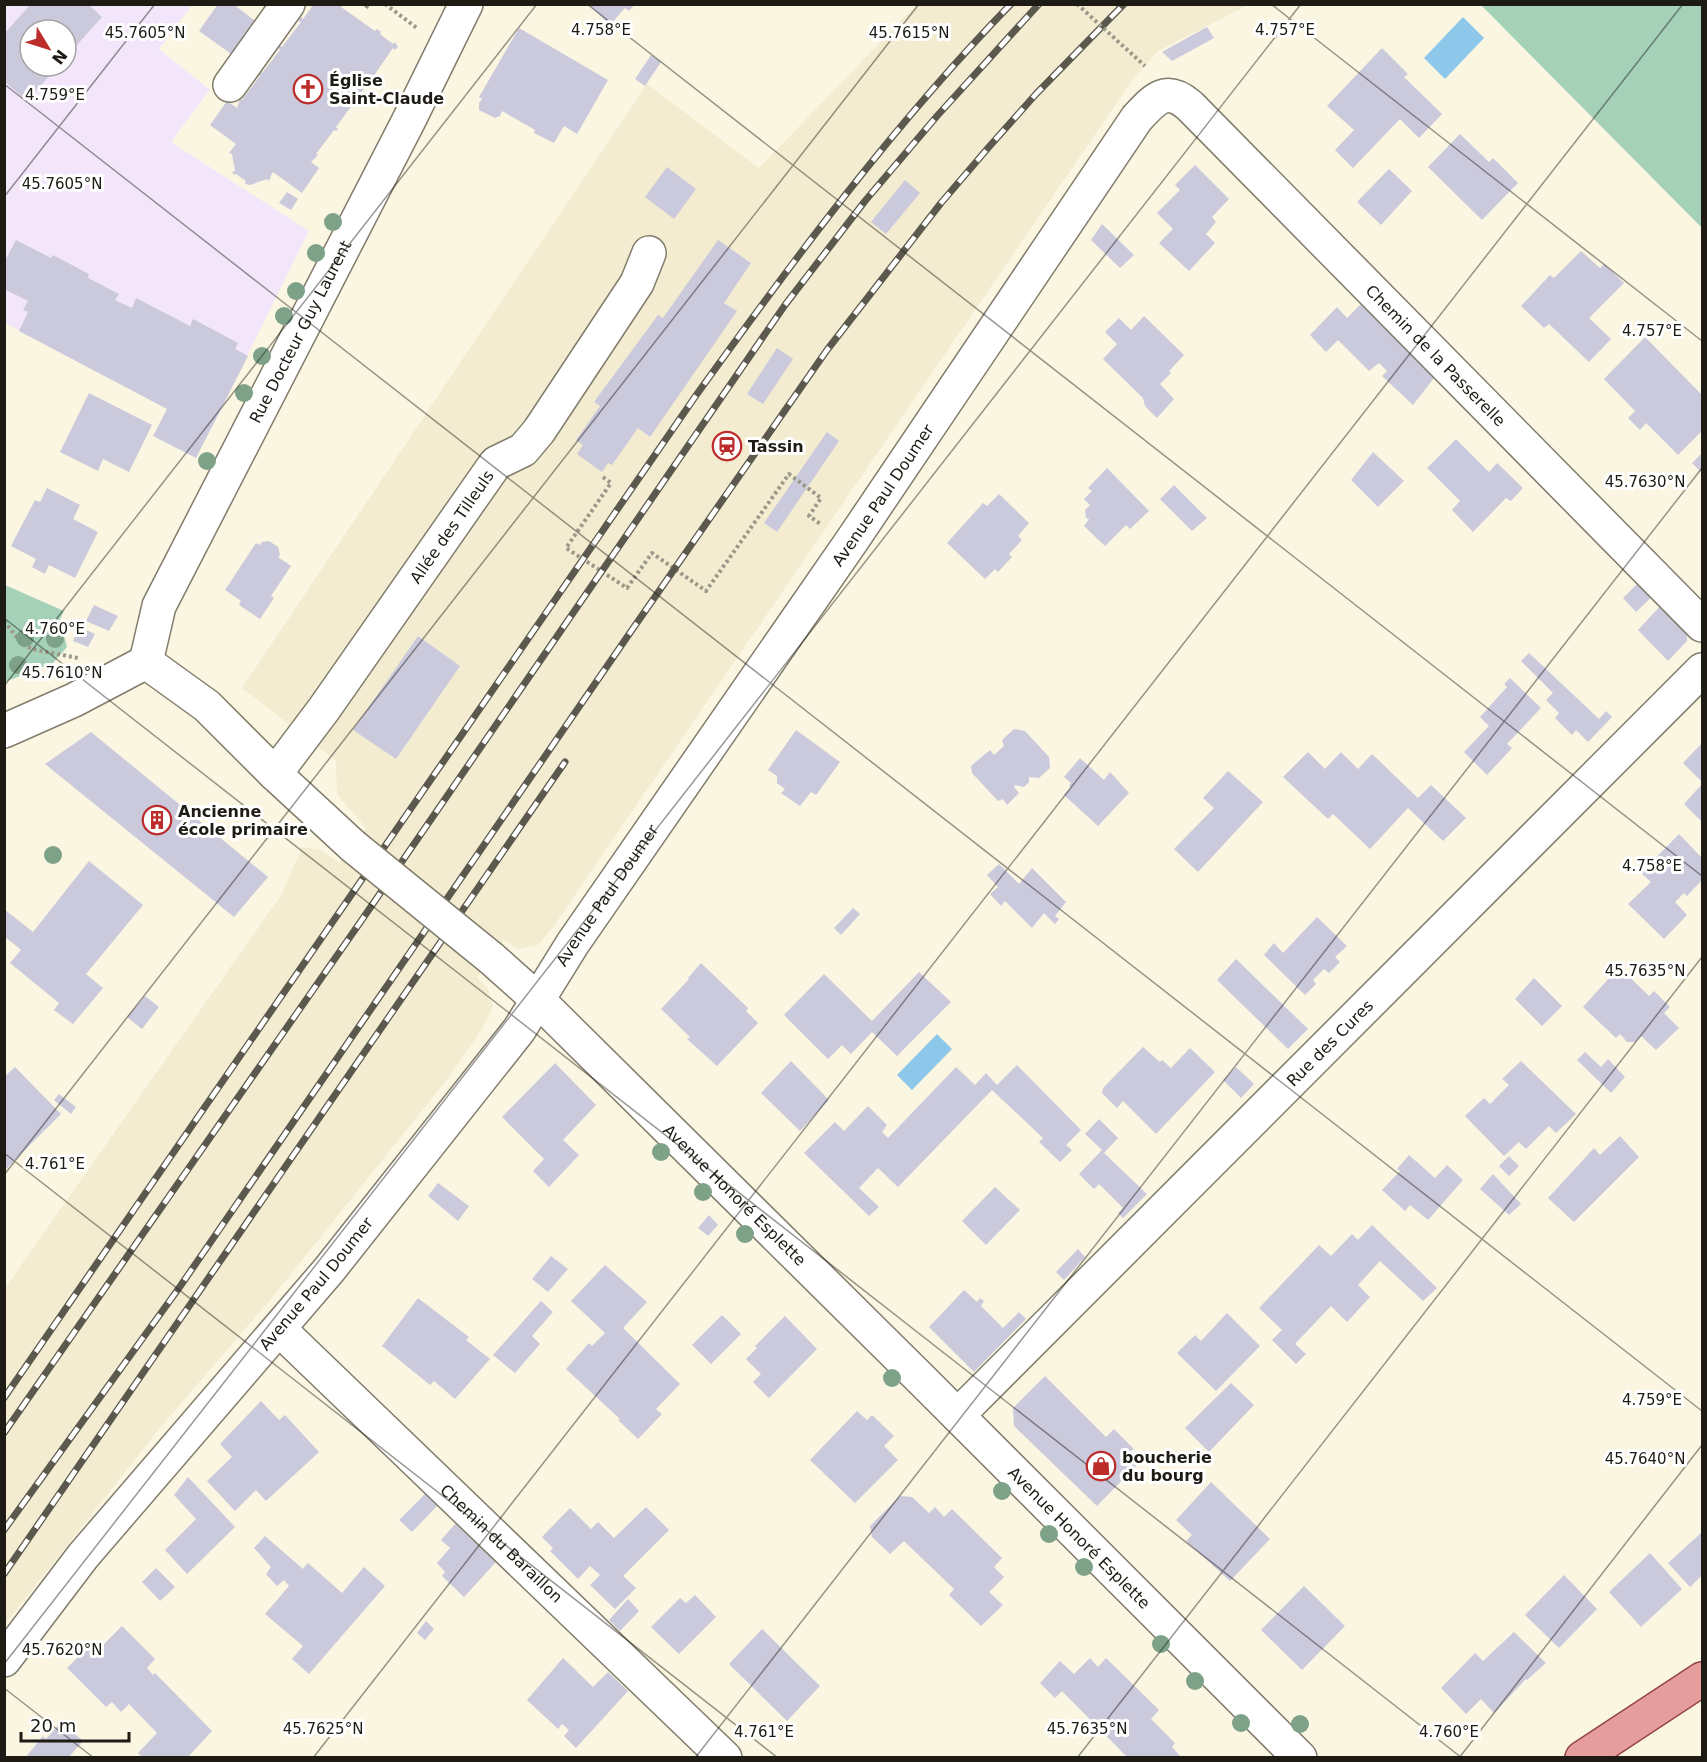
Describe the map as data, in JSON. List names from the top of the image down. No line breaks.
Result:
{"streets":{"street":["Rue Docteur Guy Laurent","Chemin de la Passerelle","Avenue Paul Doumer","Allée des Tilleuls","Rue des Cures","Avenue Honoré Esplette","Chemin du Baraillon"]},"crossings":[["Rue Docteur Guy Laurent","Avenue Honoré Esplette"],["Chemin de la Passerelle","Avenue Paul Doumer"],["Avenue Paul Doumer","Avenue Honoré Esplette"],["Avenue Paul Doumer","Chemin du Baraillon"],["Allée des Tilleuls","Avenue Honoré Esplette"],["Rue des Cures","Avenue Honoré Esplette"]],"places":{"church":["Église Saint-Claude"],"station":["Tassin"],"building":["Ancienne école primaire"],"shop":["boucherie du bourg"]},"scale_bar":"20 m","north":"bottom right","coordinates":["4.758°E","4.757°E","45.7605°N","45.7615°N","4.759°E","45.7630°N","4.760°E","45.7610°N","45.7635°N","4.761°E","45.7640°N","45.7620°N","45.7625°N"]}
